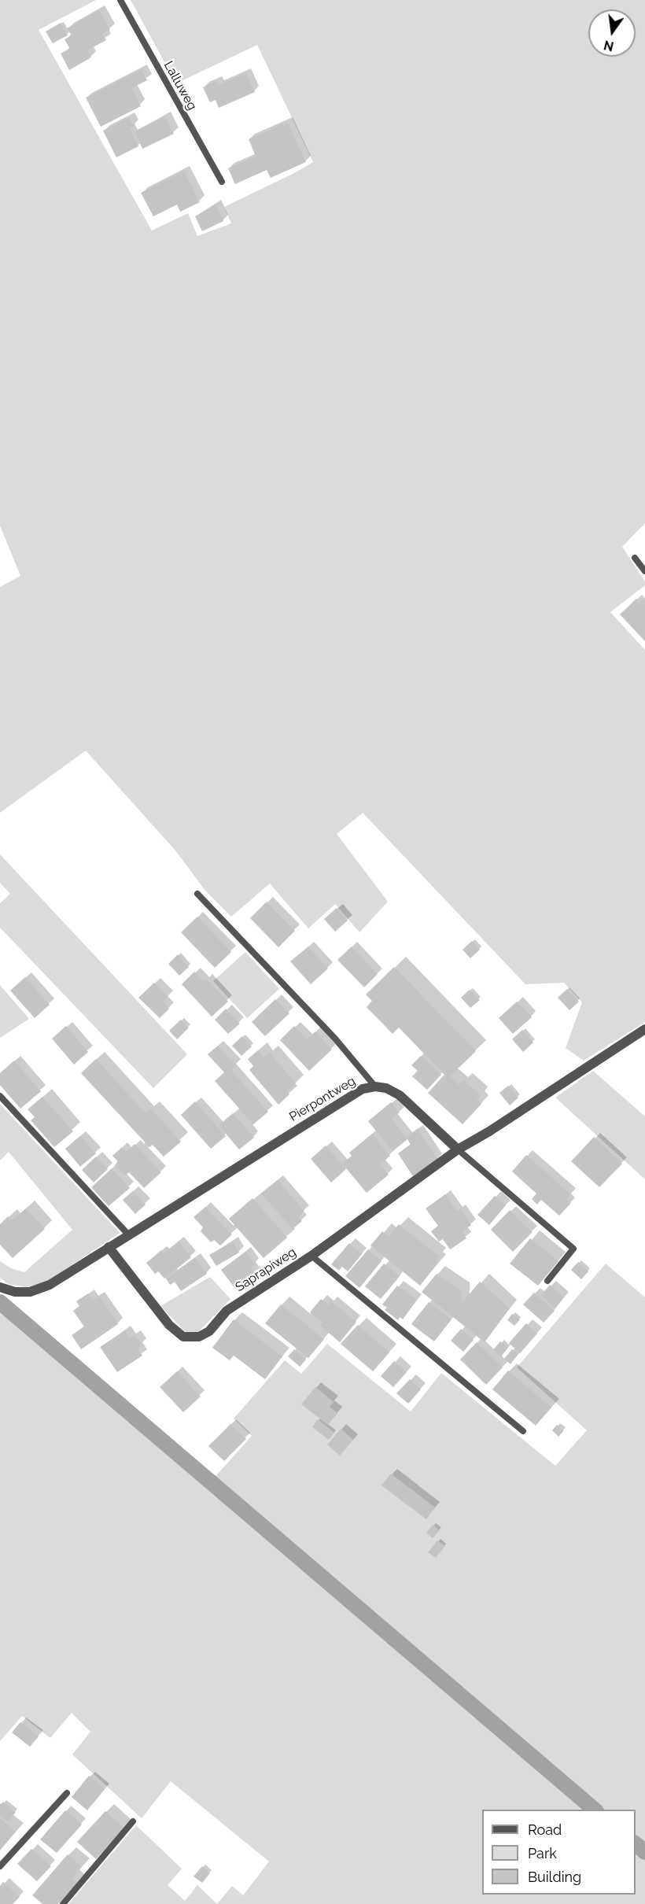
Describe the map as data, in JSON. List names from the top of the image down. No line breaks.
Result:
{"streets":{"street":["Pierpontweg","Saprapiweg"],"lane":["Lalluweg"]},"crossings":[["Pierpontweg","Saprapiweg"]],"legend":["Road","Park","Building"],"north":"bottom"}
